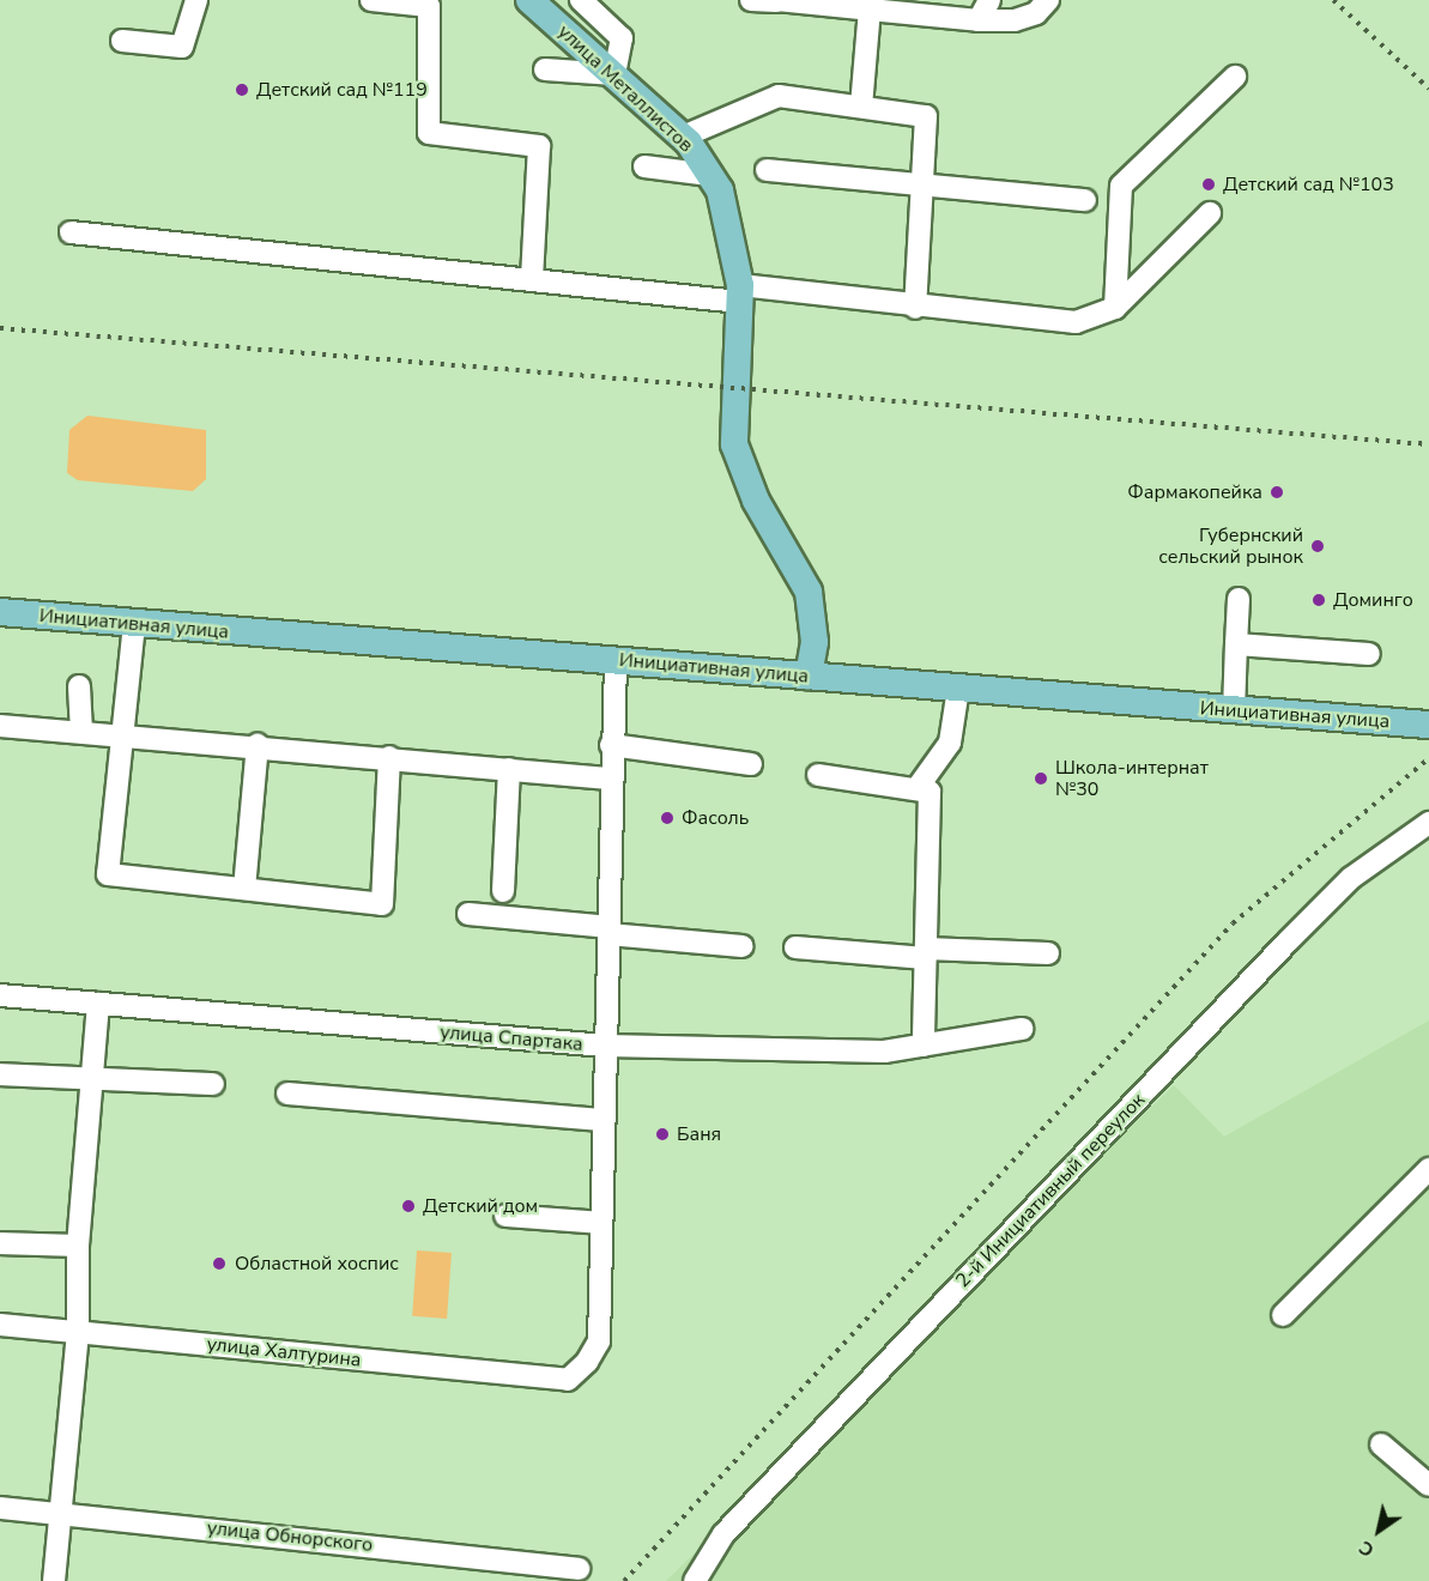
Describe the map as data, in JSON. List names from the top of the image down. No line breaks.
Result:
{"streets":{"main road":["улица Металлистов","Инициативная улица"],"street":["улица Спартака","2-й Инициативный переулок","улица Халтурина","улица Обнорского"]},"crossings":[["улица Металлистов","Инициативная улица"]],"places":["Детский сад №119","Детский сад №103","Фармакопейка","Губернский сельский рынок","Доминго","Школа-интернат №30","Фасоль","Баня","Детский дом","Областной хоспис"],"north":"bottom left"}
